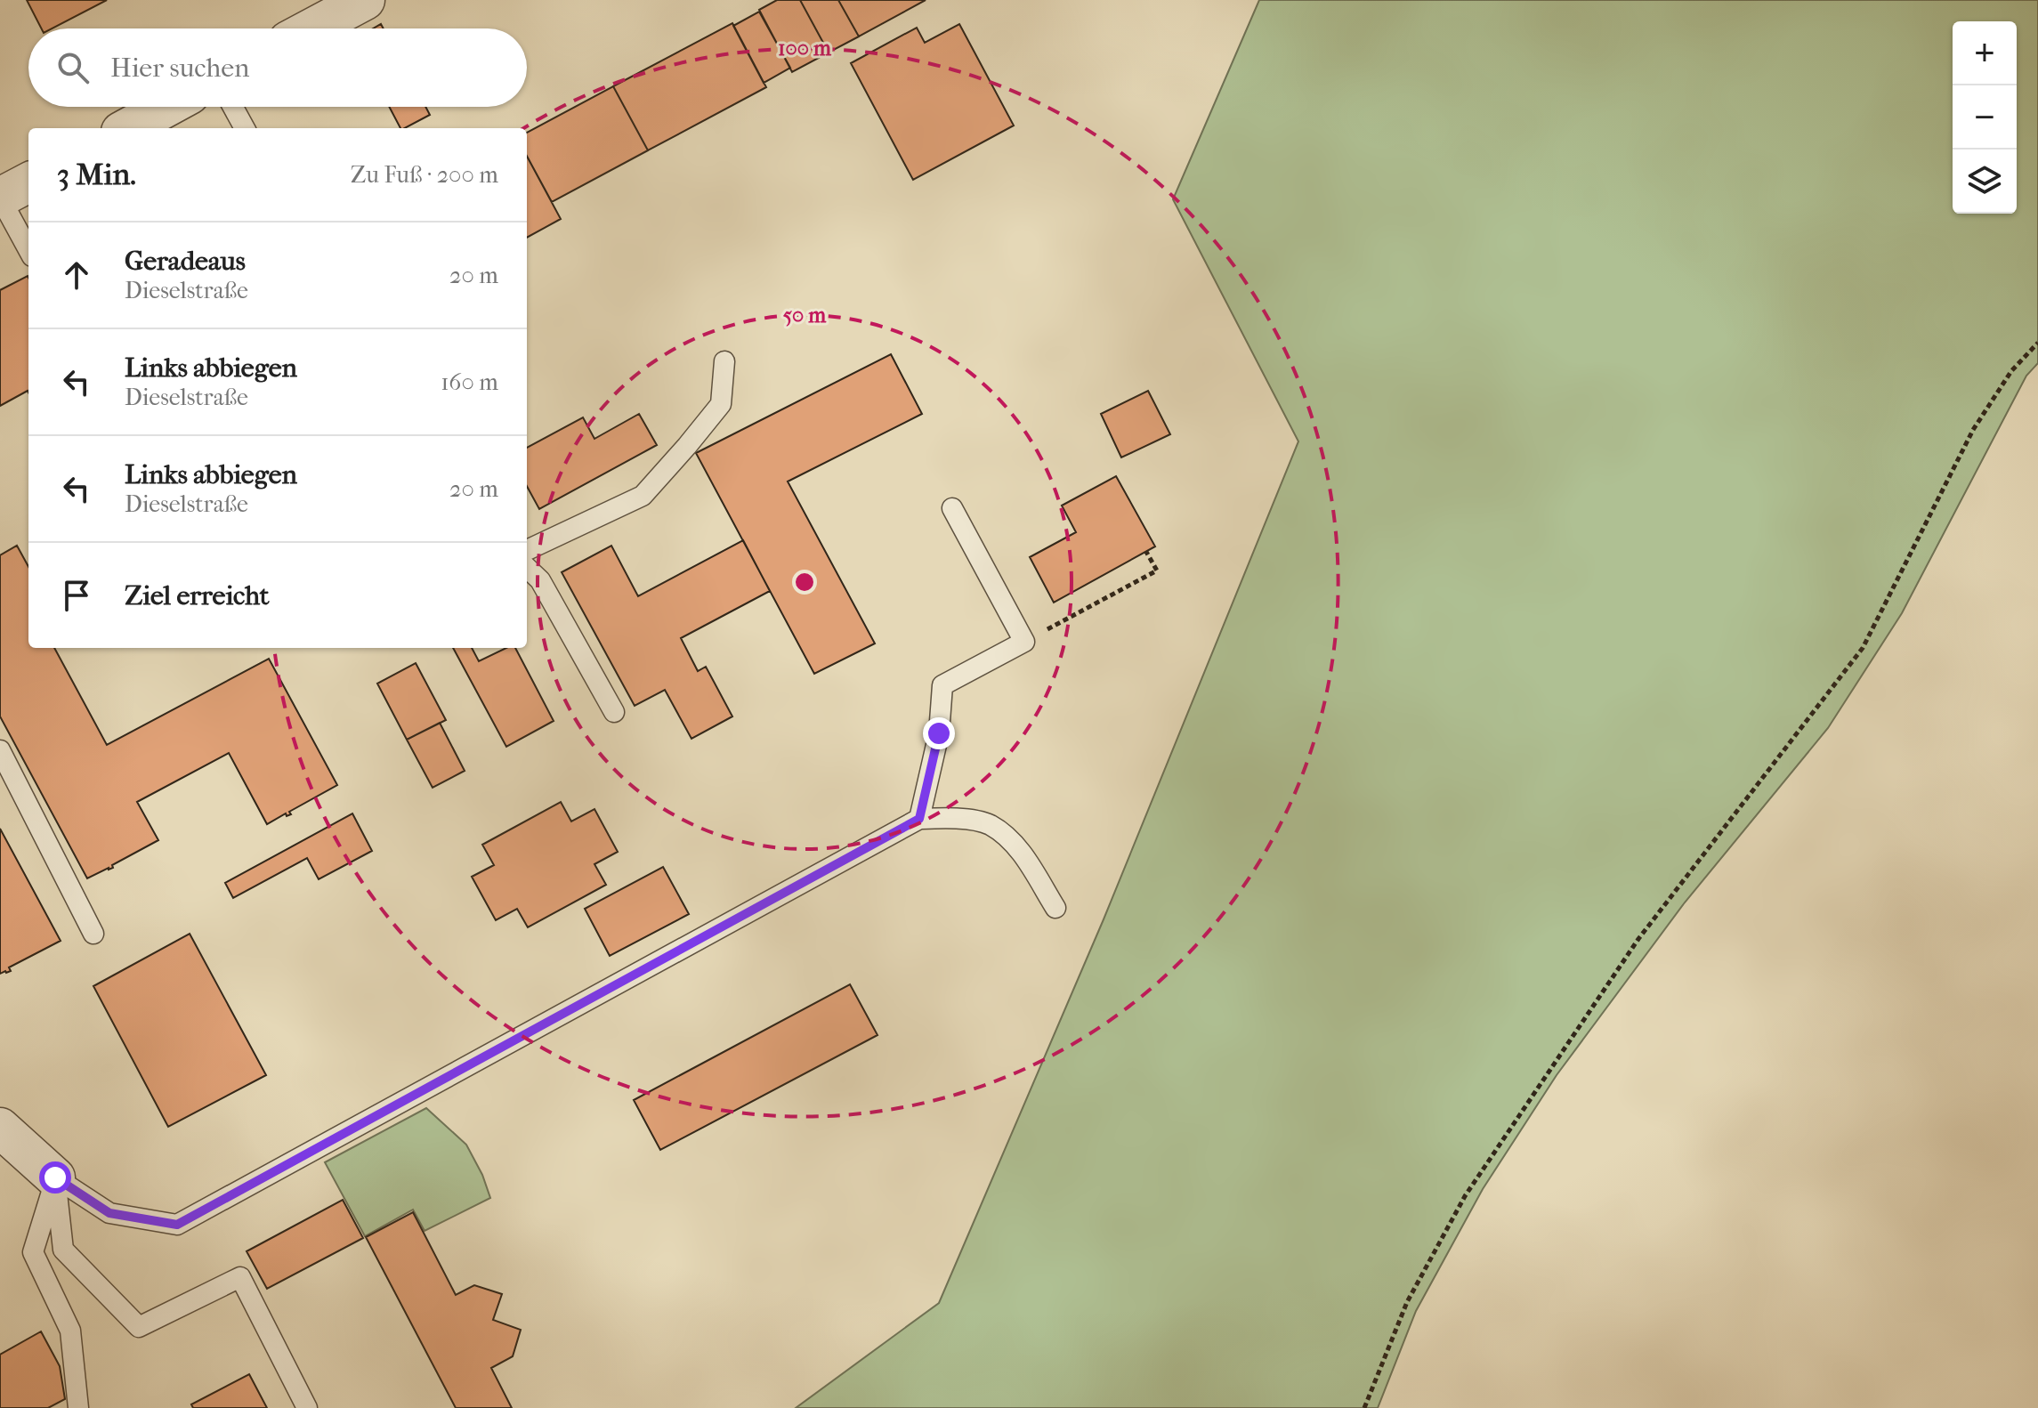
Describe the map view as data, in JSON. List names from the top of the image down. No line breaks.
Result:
{"page":{"map_buttons":["+","−"],"search":"Hier suchen","heading":["3 Min.","Zu Fuß · 200 m"],"list":[["Geradeaus","Dieselstraße","20 m"],["Links abbiegen","Dieselstraße","160 m"],["Links abbiegen","Dieselstraße","20 m"],"Ziel erreicht"]},"rings":["100 m","50 m"]}
